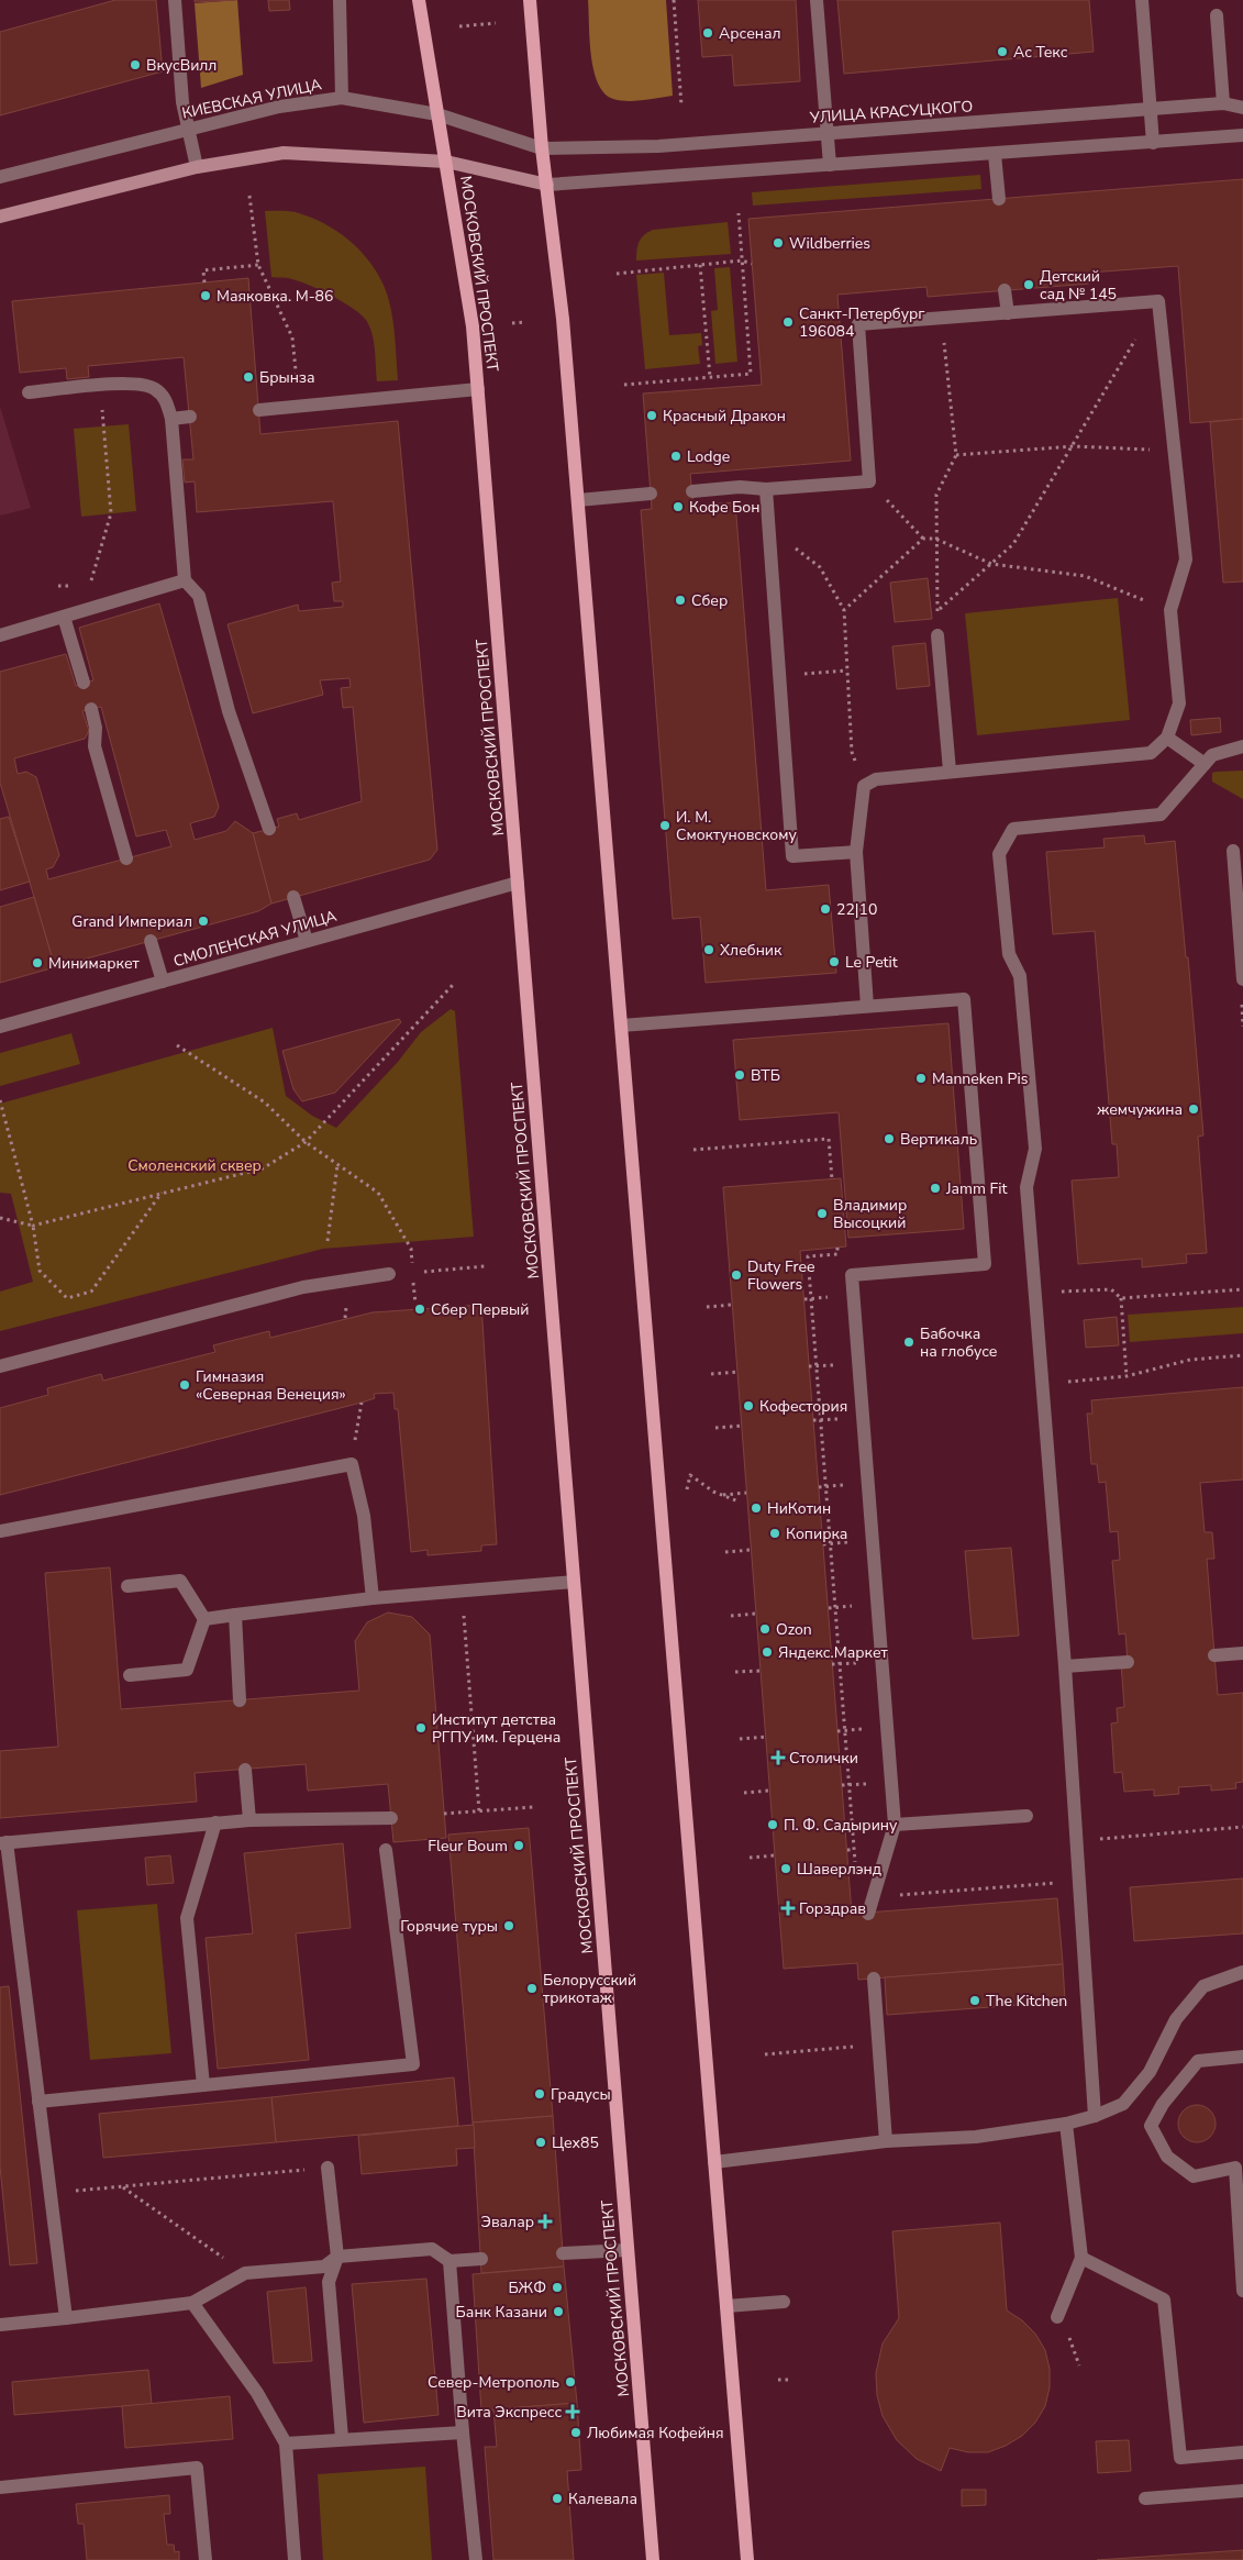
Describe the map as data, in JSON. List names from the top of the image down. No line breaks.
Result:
{"streets":{"main road":["МОСКОВСКИЙ ПРОСПЕКТ"],"street":["КИЕВСКАЯ УЛИЦА","УЛИЦА КРАСУЦКОГО","СМОЛЕНСКАЯ УЛИЦА"]},"crossings":[["КИЕВСКАЯ УЛИЦА","УЛИЦА КРАСУЦКОГО"],["КИЕВСКАЯ УЛИЦА","МОСКОВСКИЙ ПРОСПЕКТ"],["МОСКОВСКИЙ ПРОСПЕКТ","СМОЛЕНСКАЯ УЛИЦА"]],"parks":["Смоленский сквер"],"places":{"other":["Арсенал","Ас Текс","ВкусВилл","Wildberries","Детский сад № 145","Маяковка. М-86","Санкт-Петербург 196084","Брынза","Красный Дракон","Lodge","Кофе Бон","Сбер","И. М. Смоктуновскому","22|10","Grand Империал","Хлебник","Le Petit","Минимаркет","ВТБ","Manneken Pis","жемчужина","Вертикаль","Jamm Fit","Владимир Высоцкий","Duty Free Flowers","Сбер Первый","Бабочка на глобусе","Гимназия «Северная Венеция»","Кофестория","НиКотин","Копирка","Ozon","Яндекс.Маркет","Институт детства РГПУ им. Герцена","П. Ф. Садырину","Fleur Boum","Шаверлэнд","Горячие туры","Белорусский трикотаж","The Kitchen","Градусы","Цех85","БЖФ","Банк Казани","Север-Метрополь","Любимая Кофейня","Калевала"],"health":["Столички","Горздрав","Эвалар","Вита Экспресс"]}}
